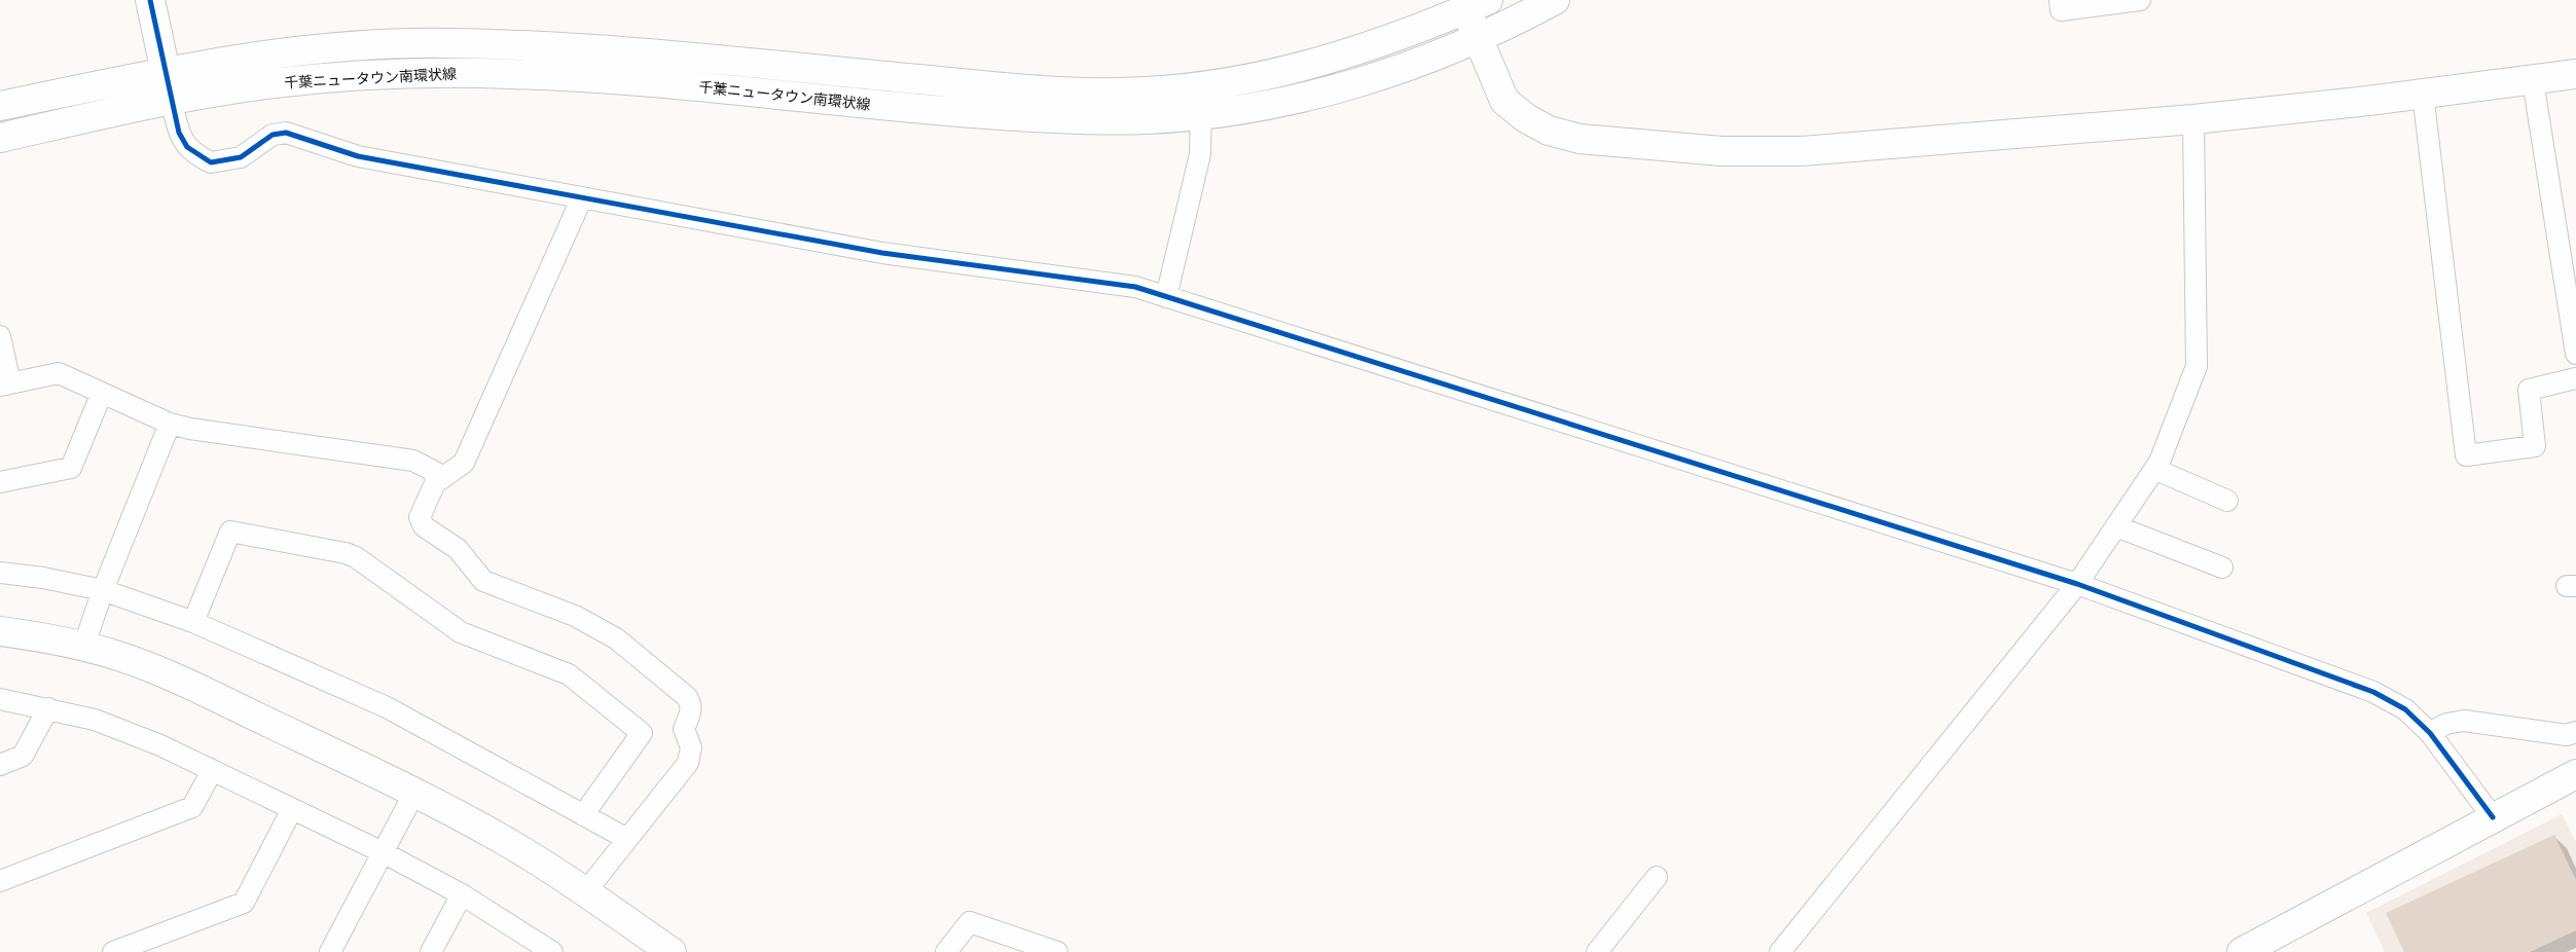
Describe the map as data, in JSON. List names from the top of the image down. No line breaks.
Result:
{"streets":{"main road":["千葉ニュータウン南環状線"]}}
